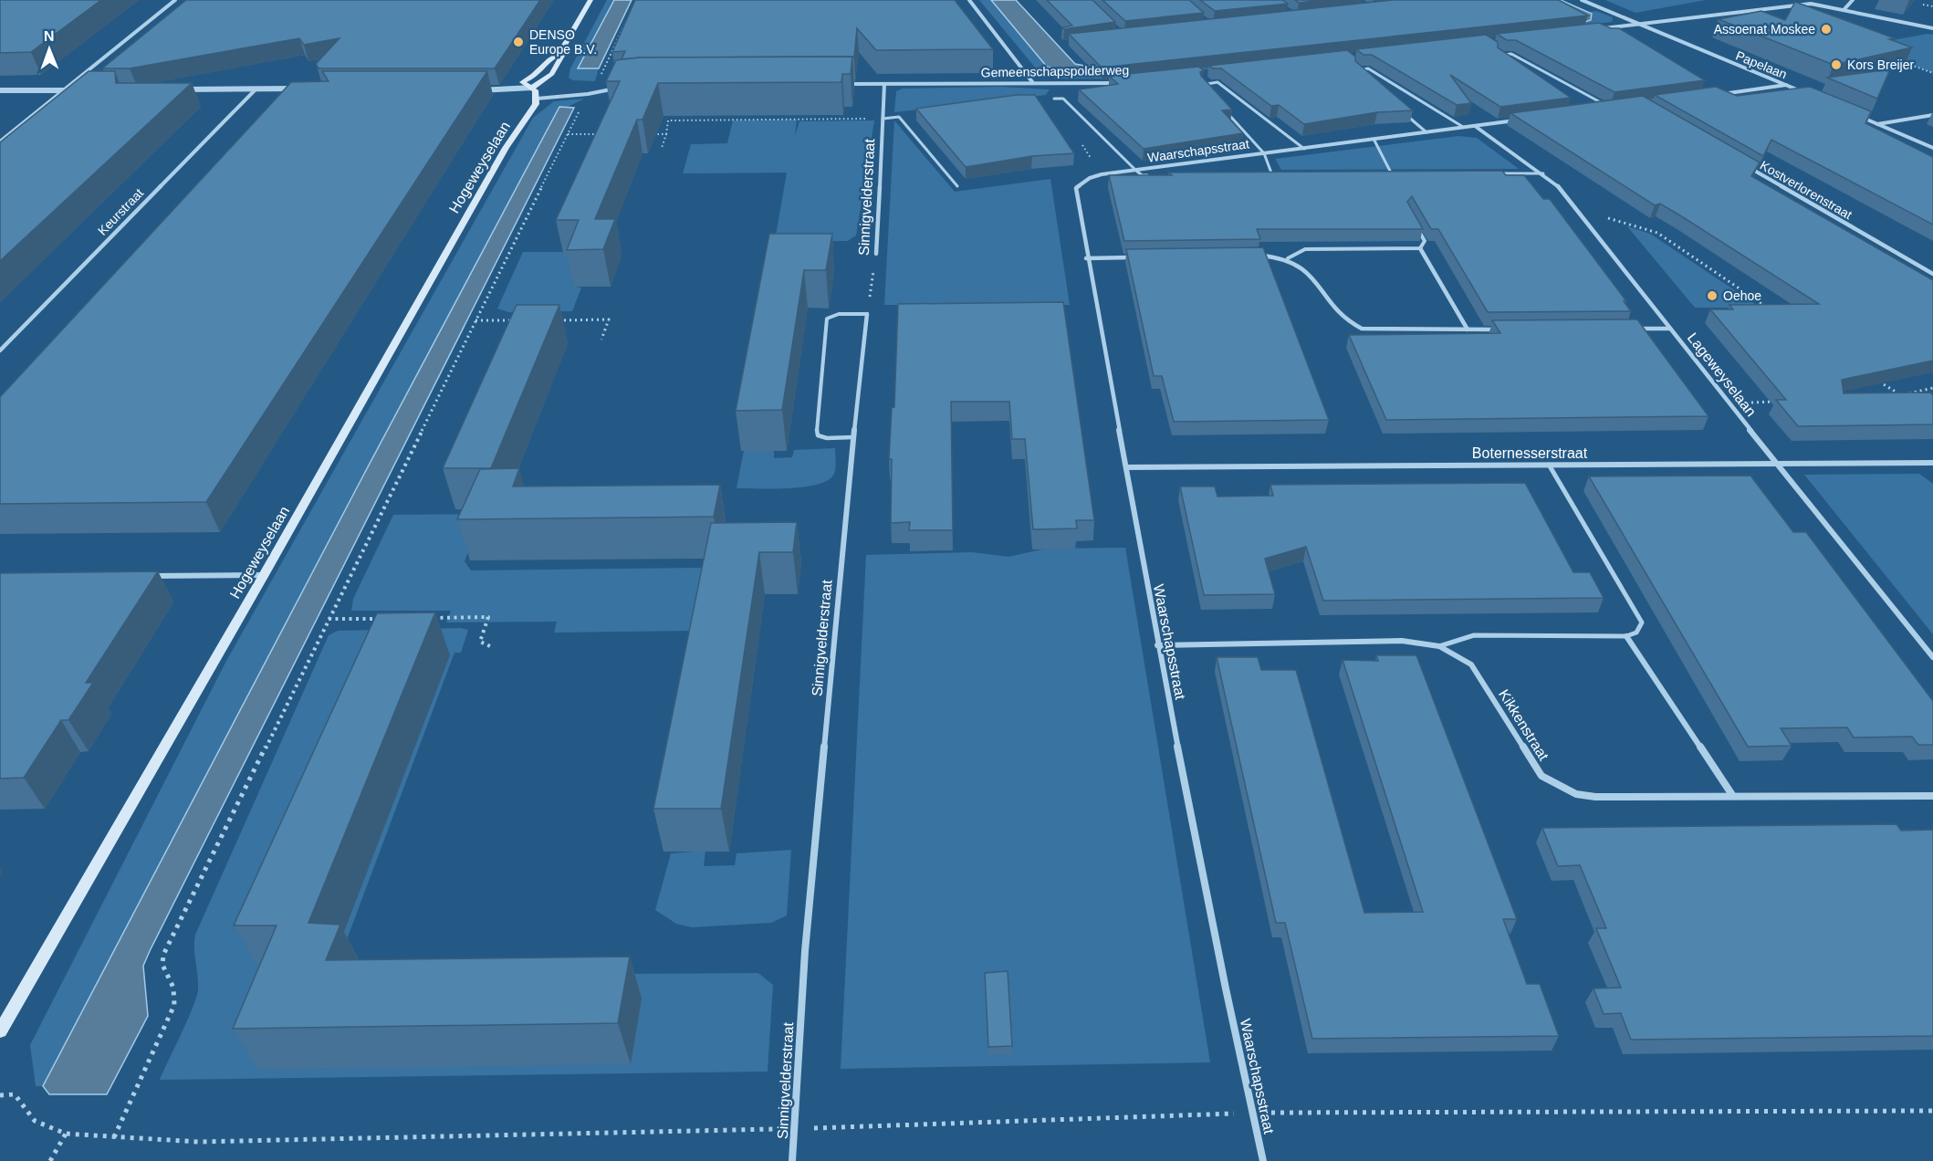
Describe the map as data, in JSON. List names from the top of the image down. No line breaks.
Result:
{"streets":{"main road":["Hogeweyselaan"],"street":["Papelaan","Gemeenschapspolderweg","Waarschapsstraat","Kostverlorenstraat","Sinnigvelderstraat","Keurstraat","Lageweyselaan","Boternesserstraat","Kikkenstraat"]},"crossings":[["Gemeenschapspolderweg","Sinnigvelderstraat"],["Waarschapsstraat","Lageweyselaan"],["Waarschapsstraat","Boternesserstraat"],["Waarschapsstraat","Kikkenstraat"],["Lageweyselaan","Boternesserstraat"]],"places":["Assoenat Moskee","DENSO Europe B.V.","Kors Breijer","Oehoe"],"north":"top"}
